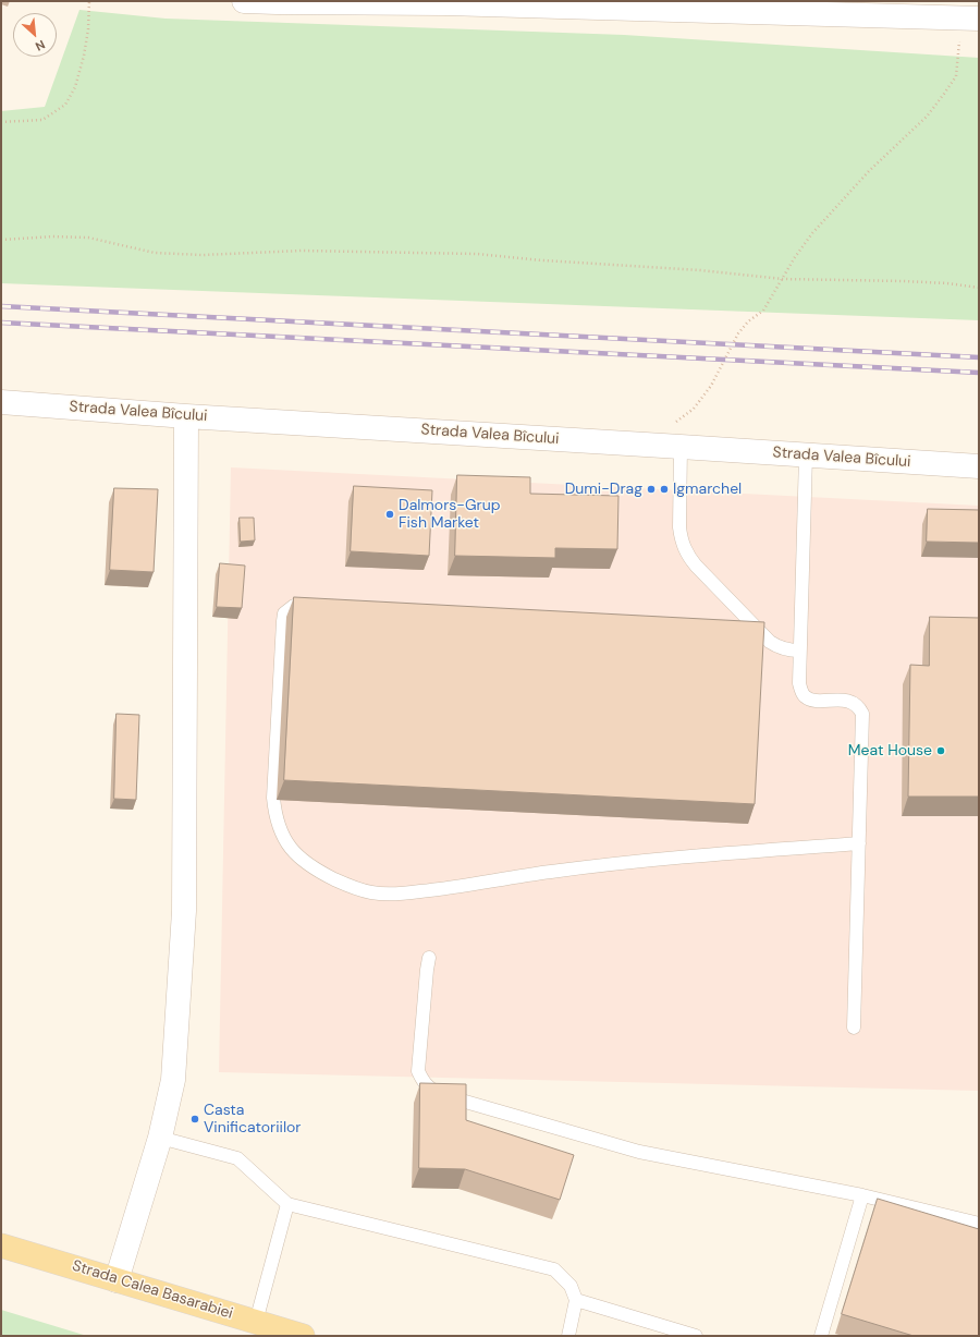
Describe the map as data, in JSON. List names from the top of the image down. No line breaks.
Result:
{"streets":{"main road":["Strada Calea Basarabiei"],"street":["Strada Valea Bîcului"]},"places":["Dumi-Drag","Igmarchel","Dalmors-Grup Fish Market","Meat House","Casta Vinificatoriilor"],"north":"bottom right"}
